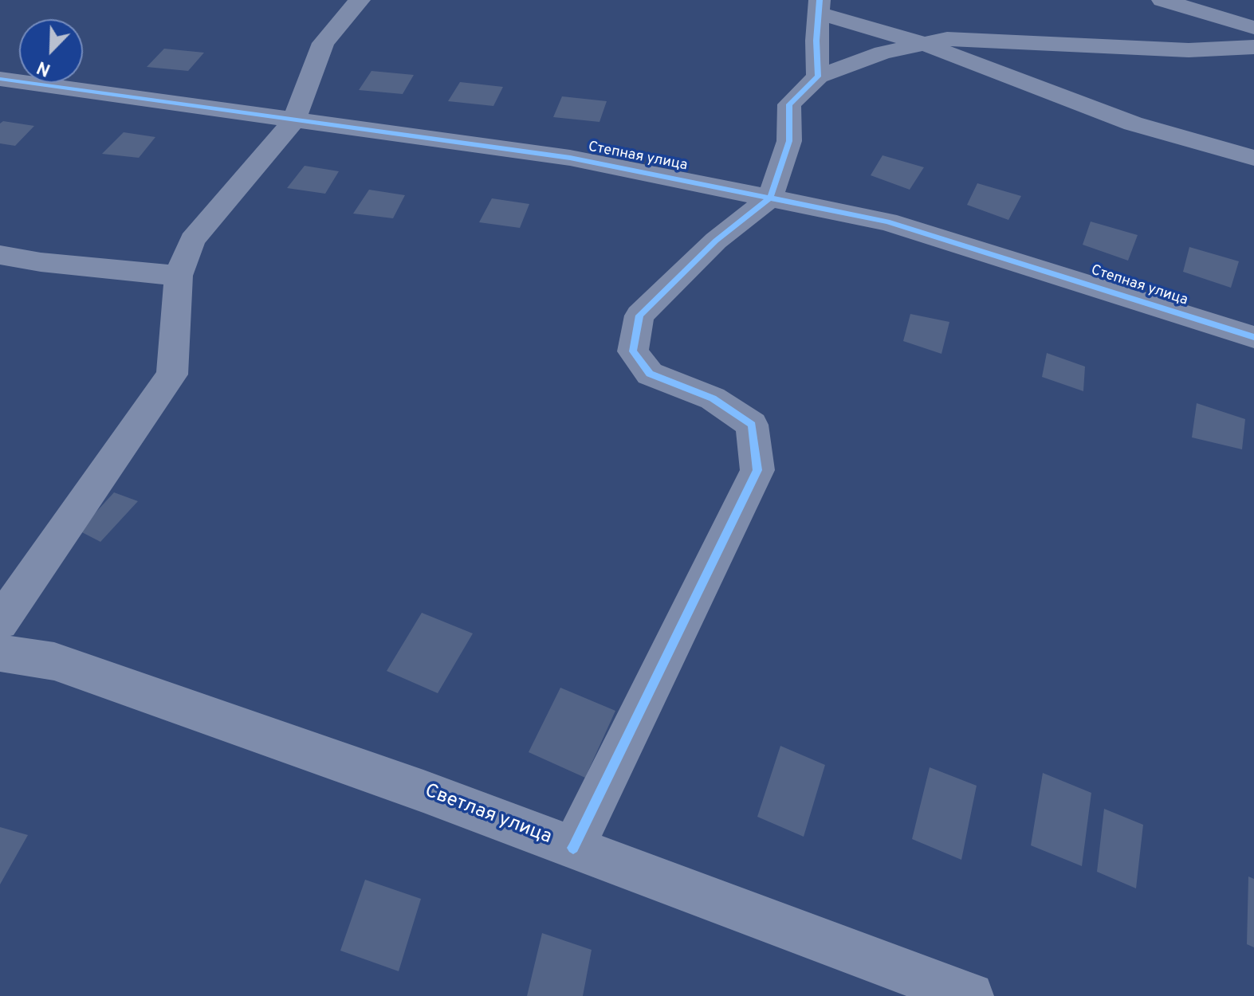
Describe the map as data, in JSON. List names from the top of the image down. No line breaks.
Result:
{"streets":{"street":["Степная улица","Светлая улица"]},"north":"bottom left"}
